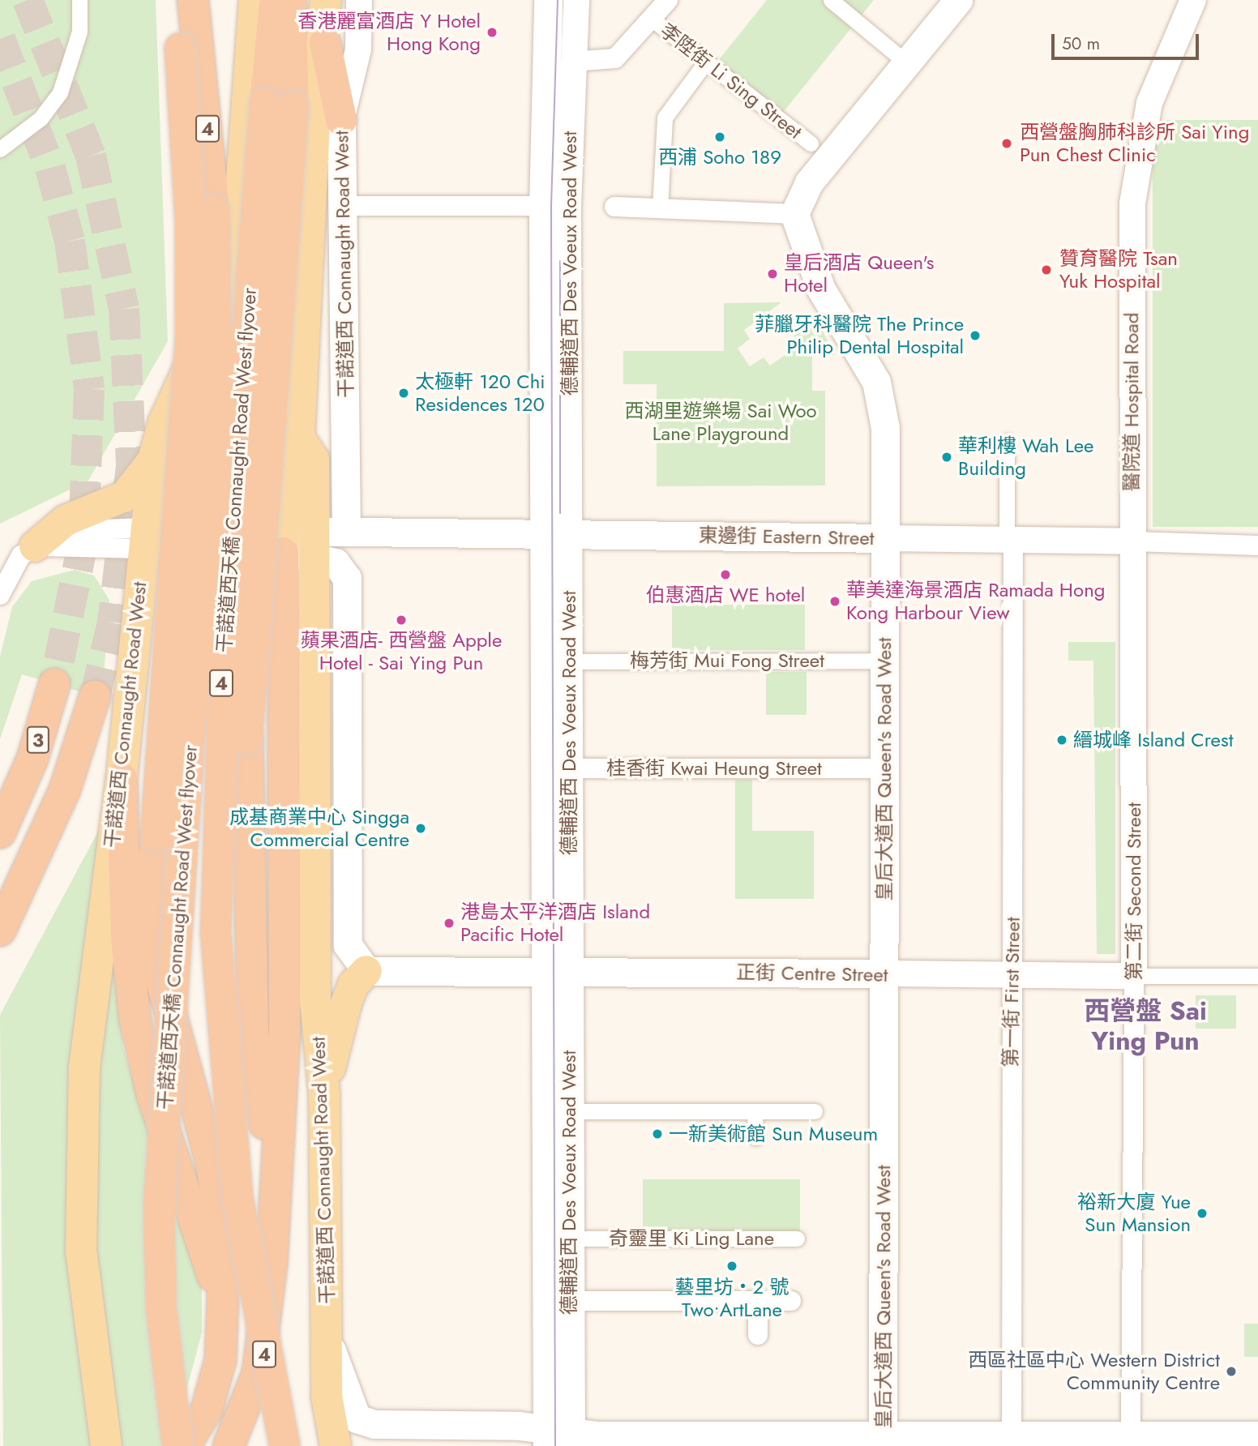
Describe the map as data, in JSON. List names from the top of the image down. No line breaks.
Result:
{"streets":{"highway":["4","干諾道西天橋 Connaught Road West flyover","3"],"main road":["德輔道西 Des Voeux Road West","干諾道西 Connaught Road West","東邊街 Eastern Street","皇后大道西 Queen's Road West","正街 Centre Street"],"street":["李陞街 Li Sing Street","醫院道 Hospital Road","梅芳街 Mui Fong Street","桂香街 Kwai Heung Street","第二街 Second Street","第一街 First Street","奇靈里 Ki Ling Lane"]},"crossings":[["德輔道西 Des Voeux Road West","東邊街 Eastern Street"],["德輔道西 Des Voeux Road West","梅芳街 Mui Fong Street"],["德輔道西 Des Voeux Road West","桂香街 Kwai Heung Street"],["德輔道西 Des Voeux Road West","正街 Centre Street"],["干諾道西 Connaught Road West","東邊街 Eastern Street"],["醫院道 Hospital Road","東邊街 Eastern Street"],["醫院道 Hospital Road","第二街 Second Street"],["東邊街 Eastern Street","皇后大道西 Queen's Road West"],["東邊街 Eastern Street","第二街 Second Street"],["東邊街 Eastern Street","第一街 First Street"],["梅芳街 Mui Fong Street","皇后大道西 Queen's Road West"],["桂香街 Kwai Heung Street","皇后大道西 Queen's Road West"],["皇后大道西 Queen's Road West","正街 Centre Street"],["第二街 Second Street","正街 Centre Street"],["正街 Centre Street","第一街 First Street"]],"districts":["西營盤 Sai Ying Pun"],"parks":["西湖里遊樂場 Sai Woo Lane Playground"],"places":["香港麗富酒店 Y Hotel Hong Kong","西浦 Soho 189","西營盤胸肺科診所 Sai Ying Pun Chest Clinic","贊育醫院 Tsan Yuk Hospital","皇后酒店 Queen's Hotel","菲臘牙科醫院 The Prince Philip Dental Hospital","太極軒 120 Chi Residences 120","華利樓 Wah Lee Building","伯惠酒店 WE hotel","華美達海景酒店 Ramada Hong Kong Harbour View","蘋果酒店- 西營盤 Apple Hotel - Sai Ying Pun","縉城峰 Island Crest","成基商業中心 Singga Commercial Centre","港島太平洋酒店 Island Pacific Hotel","一新美術館 Sun Museum","裕新大廈 Yue Sun Mansion","藝里坊‧2 號 Two•ArtLane","西區社區中心 Western District Community Centre"],"scale_bar":"50 m"}
